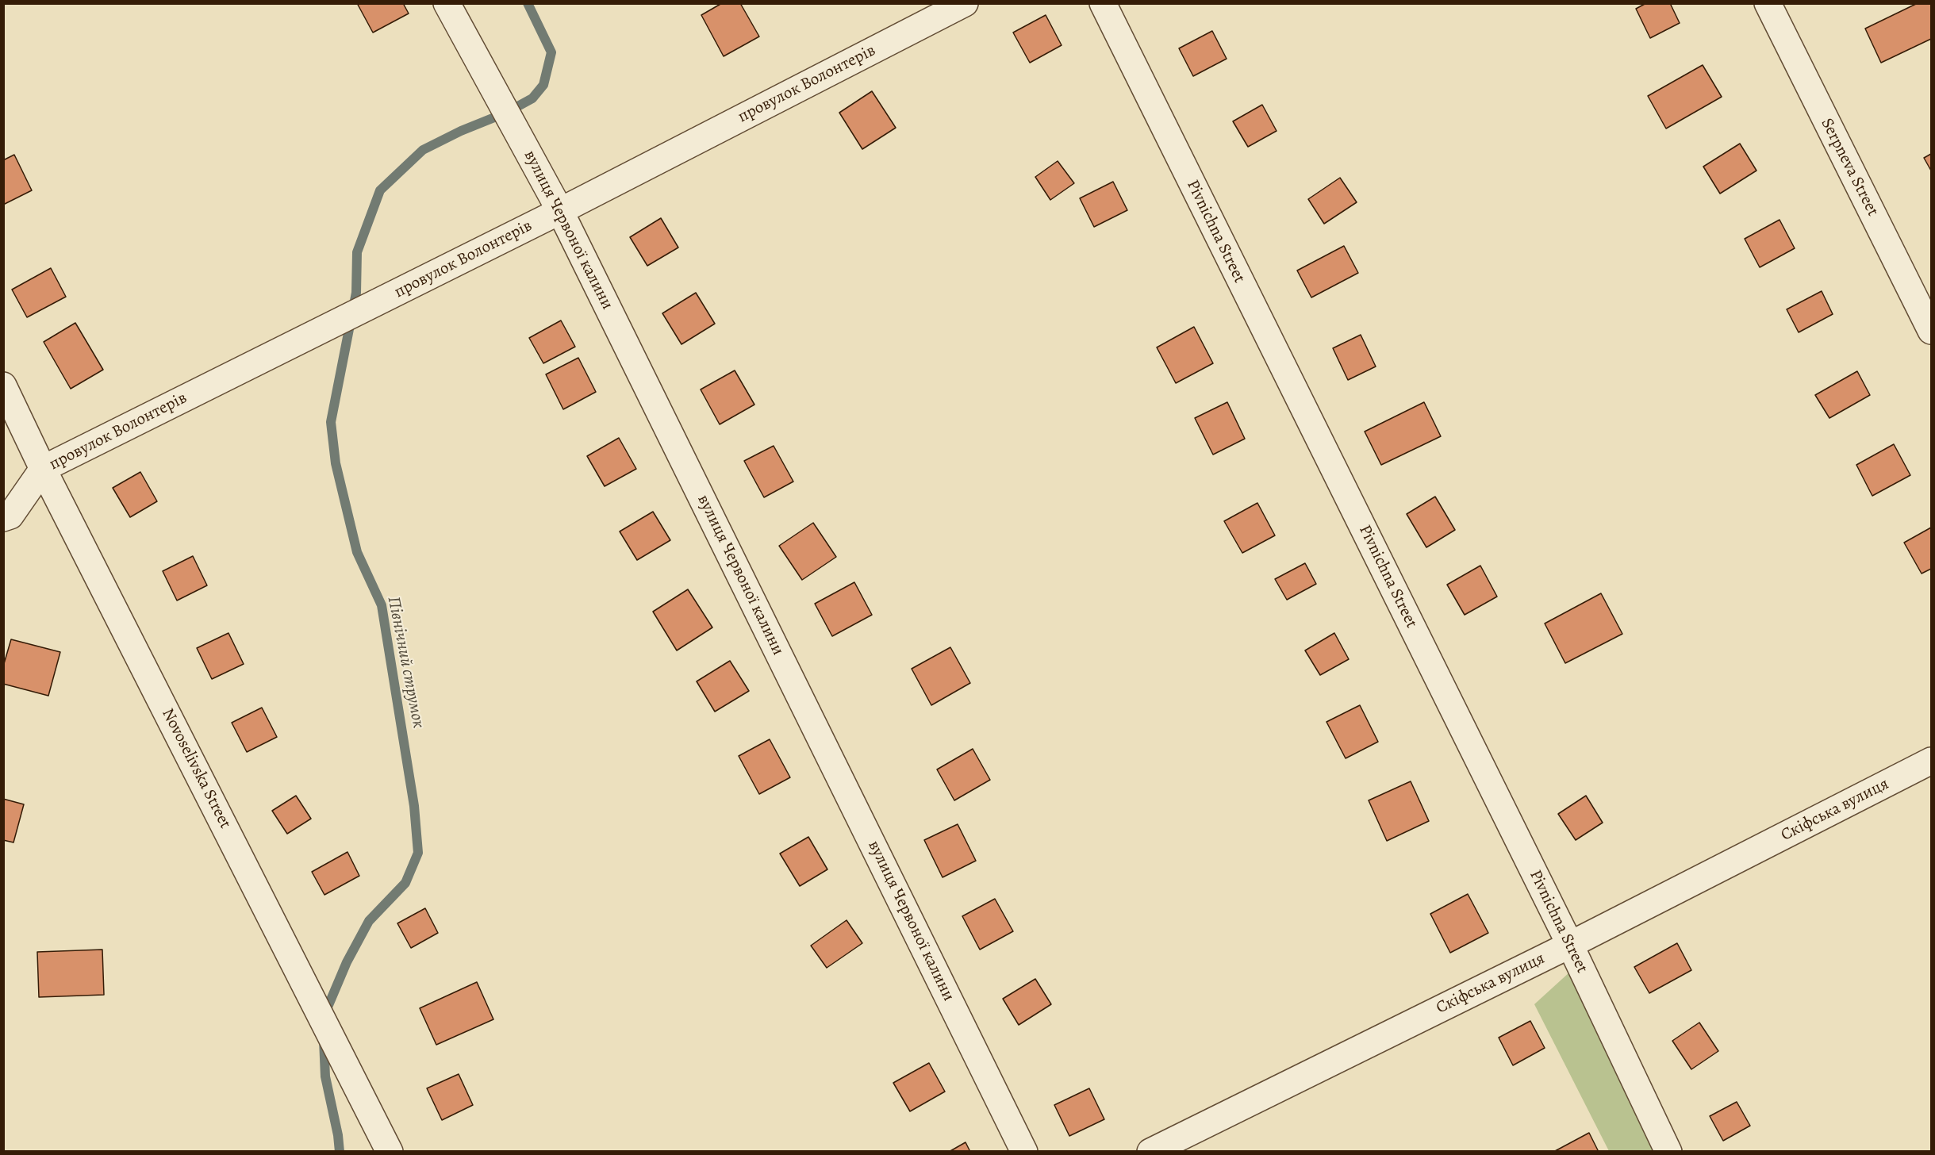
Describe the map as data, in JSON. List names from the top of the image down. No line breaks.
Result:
{"streets":{"street":["провулок Волонтерів","Serpneva Street","вулиця Червоної калини","Pivnichna Street","Novoselivska Street","Скіфська вулиця"]},"crossings":[["провулок Волонтерів","вулиця Червоної калини"],["провулок Волонтерів","Novoselivska Street"],["Pivnichna Street","Скіфська вулиця"]],"water":["Північний струмок"]}
